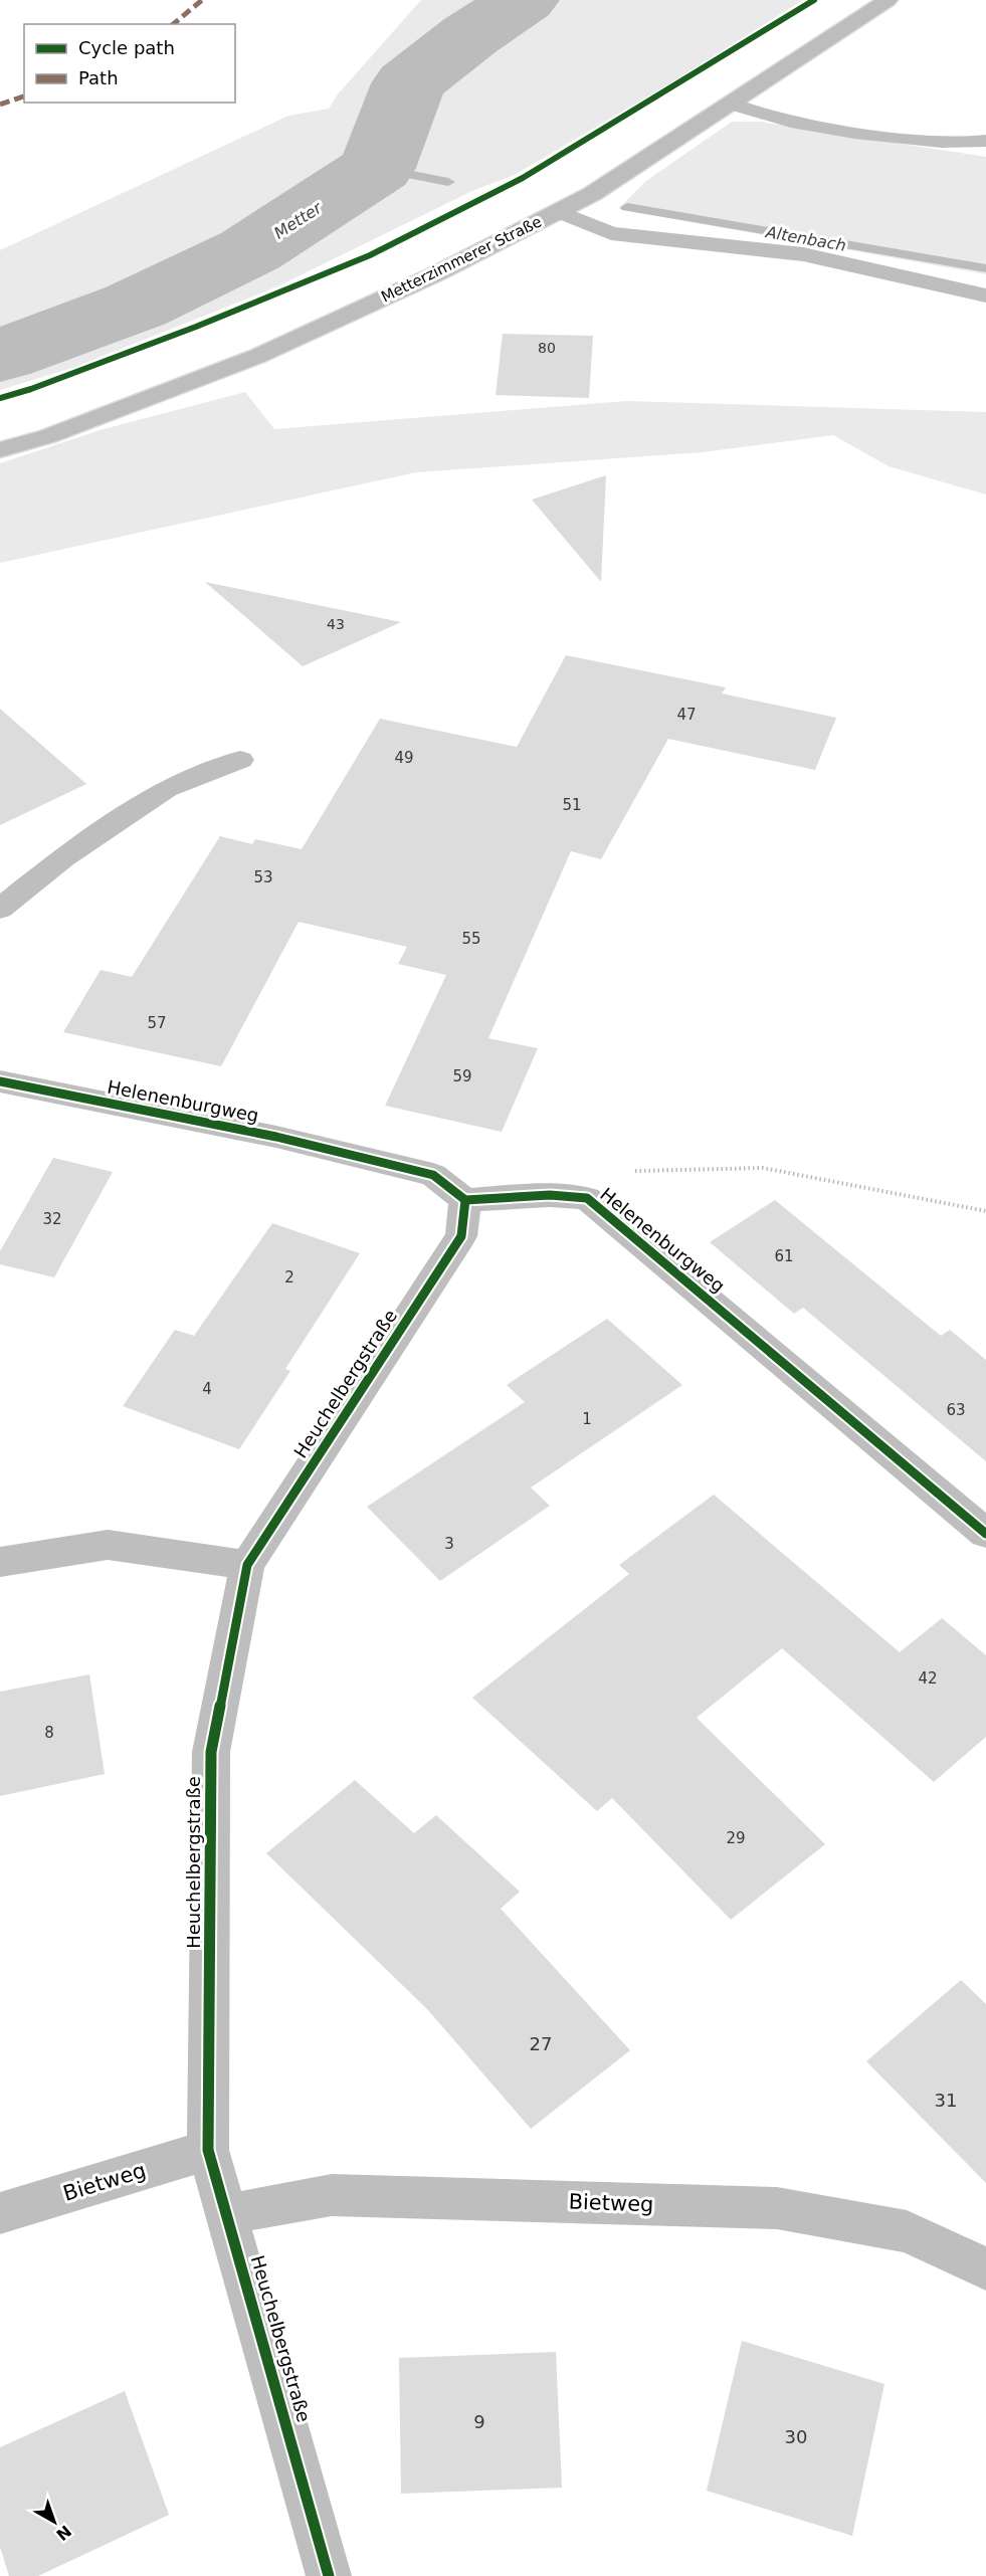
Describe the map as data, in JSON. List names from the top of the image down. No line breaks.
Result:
{"streets":{"main road":["Metterzimmerer Straße"],"street":["Helenenburgweg","Heuchelbergstraße","Bietweg"]},"crossings":[["Helenenburgweg","Heuchelbergstraße"],["Heuchelbergstraße","Bietweg"]],"water":["Metter","Altenbach"],"house_numbers":["80","43","47","49","51","53","55","57","59","32","61","2","4","63","1","3","42","8","29","27","31","9","30"],"legend":["Cycle path","Path"],"north":"bottom right"}
